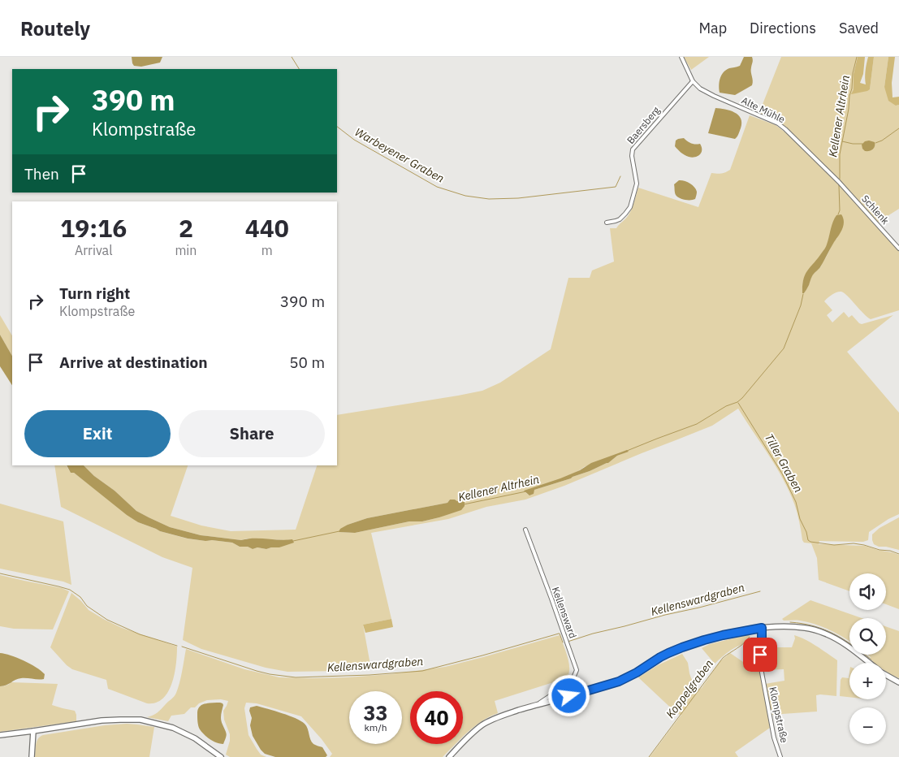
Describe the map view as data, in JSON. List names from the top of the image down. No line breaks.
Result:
{"streets":{"street":["Alte Mühle","Baersberg","Schlenk","Kellensward","Klompstraße"]},"crossings":[["Alte Mühle","Baersberg"],["Alte Mühle","Schlenk"]],"water":["Kellener Altrhein","Warbeyener Graben","Tiller Graben","Kellenswardgraben","Koppelgraben"],"page":{"header":"Routely","nav":["Map","Directions","Saved"],"turn":["390 m","Klompstraße"],"then":"Then","eta":["19:16","Arrival","2","min","440","m"],"list":[{"name":"Turn right","note":"Klompstraße","value":"390 m"},{"name":"Arrive at destination","value":"50 m"}],"buttons":["Exit","Share"],"map_buttons":["+","−"],"speed":"33 km/h","limit":"40"}}
